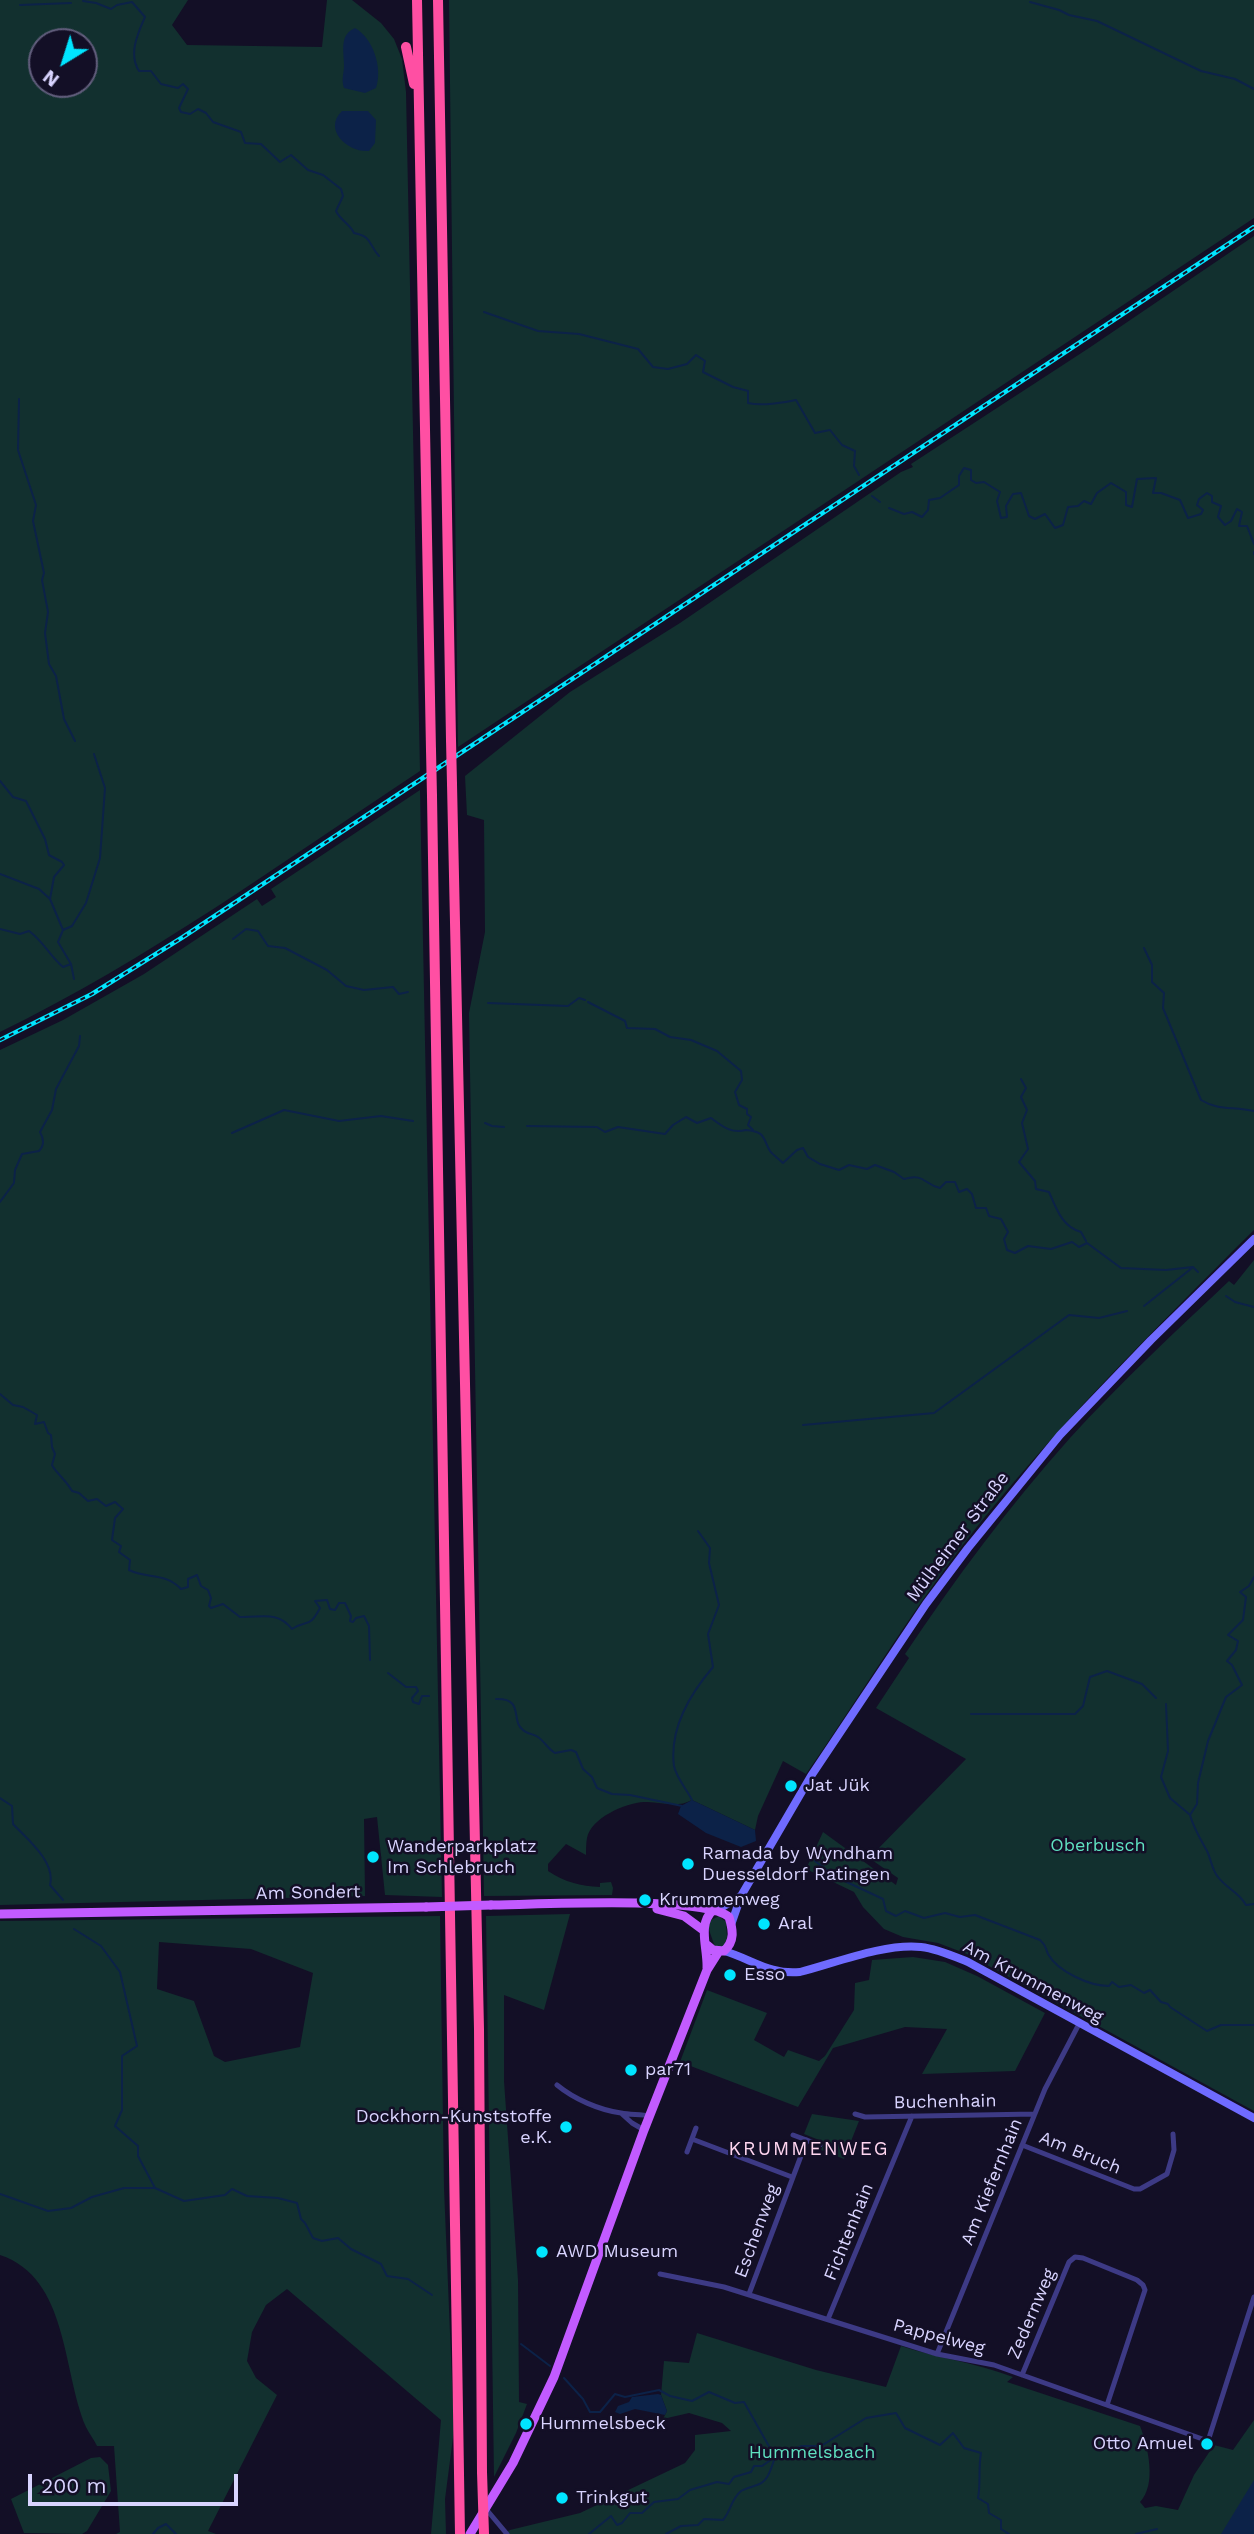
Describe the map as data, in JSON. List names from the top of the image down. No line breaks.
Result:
{"streets":{"main road":["Mülheimer Straße","Am Sondert","Am Krummenweg"],"street":["Buchenhain","Am Bruch","Am Kiefernhain","Eschenweg","Fichtenhain","Zedernweg","Pappelweg"]},"crossings":[["Mülheimer Straße","Am Sondert"],["Mülheimer Straße","Am Krummenweg"],["Am Sondert","Am Krummenweg"],["Am Krummenweg","Am Kiefernhain"],["Buchenhain","Am Kiefernhain"],["Buchenhain","Fichtenhain"],["Am Bruch","Am Kiefernhain"],["Am Kiefernhain","Pappelweg"],["Eschenweg","Pappelweg"],["Fichtenhain","Pappelweg"],["Zedernweg","Pappelweg"]],"districts":["KRUMMENWEG"],"parks":["Oberbusch","Hummelsbach"],"places":["Jat Jük","Wanderparkplatz Im Schlebruch","Ramada by Wyndham Duesseldorf Ratingen","Krummenweg","Aral","Esso","par71","Dockhorn-Kunststoffe e.K.","AWD Museum","Hummelsbeck","Otto Amuel","Trinkgut"],"scale_bar":"200 m","north":"bottom left"}
